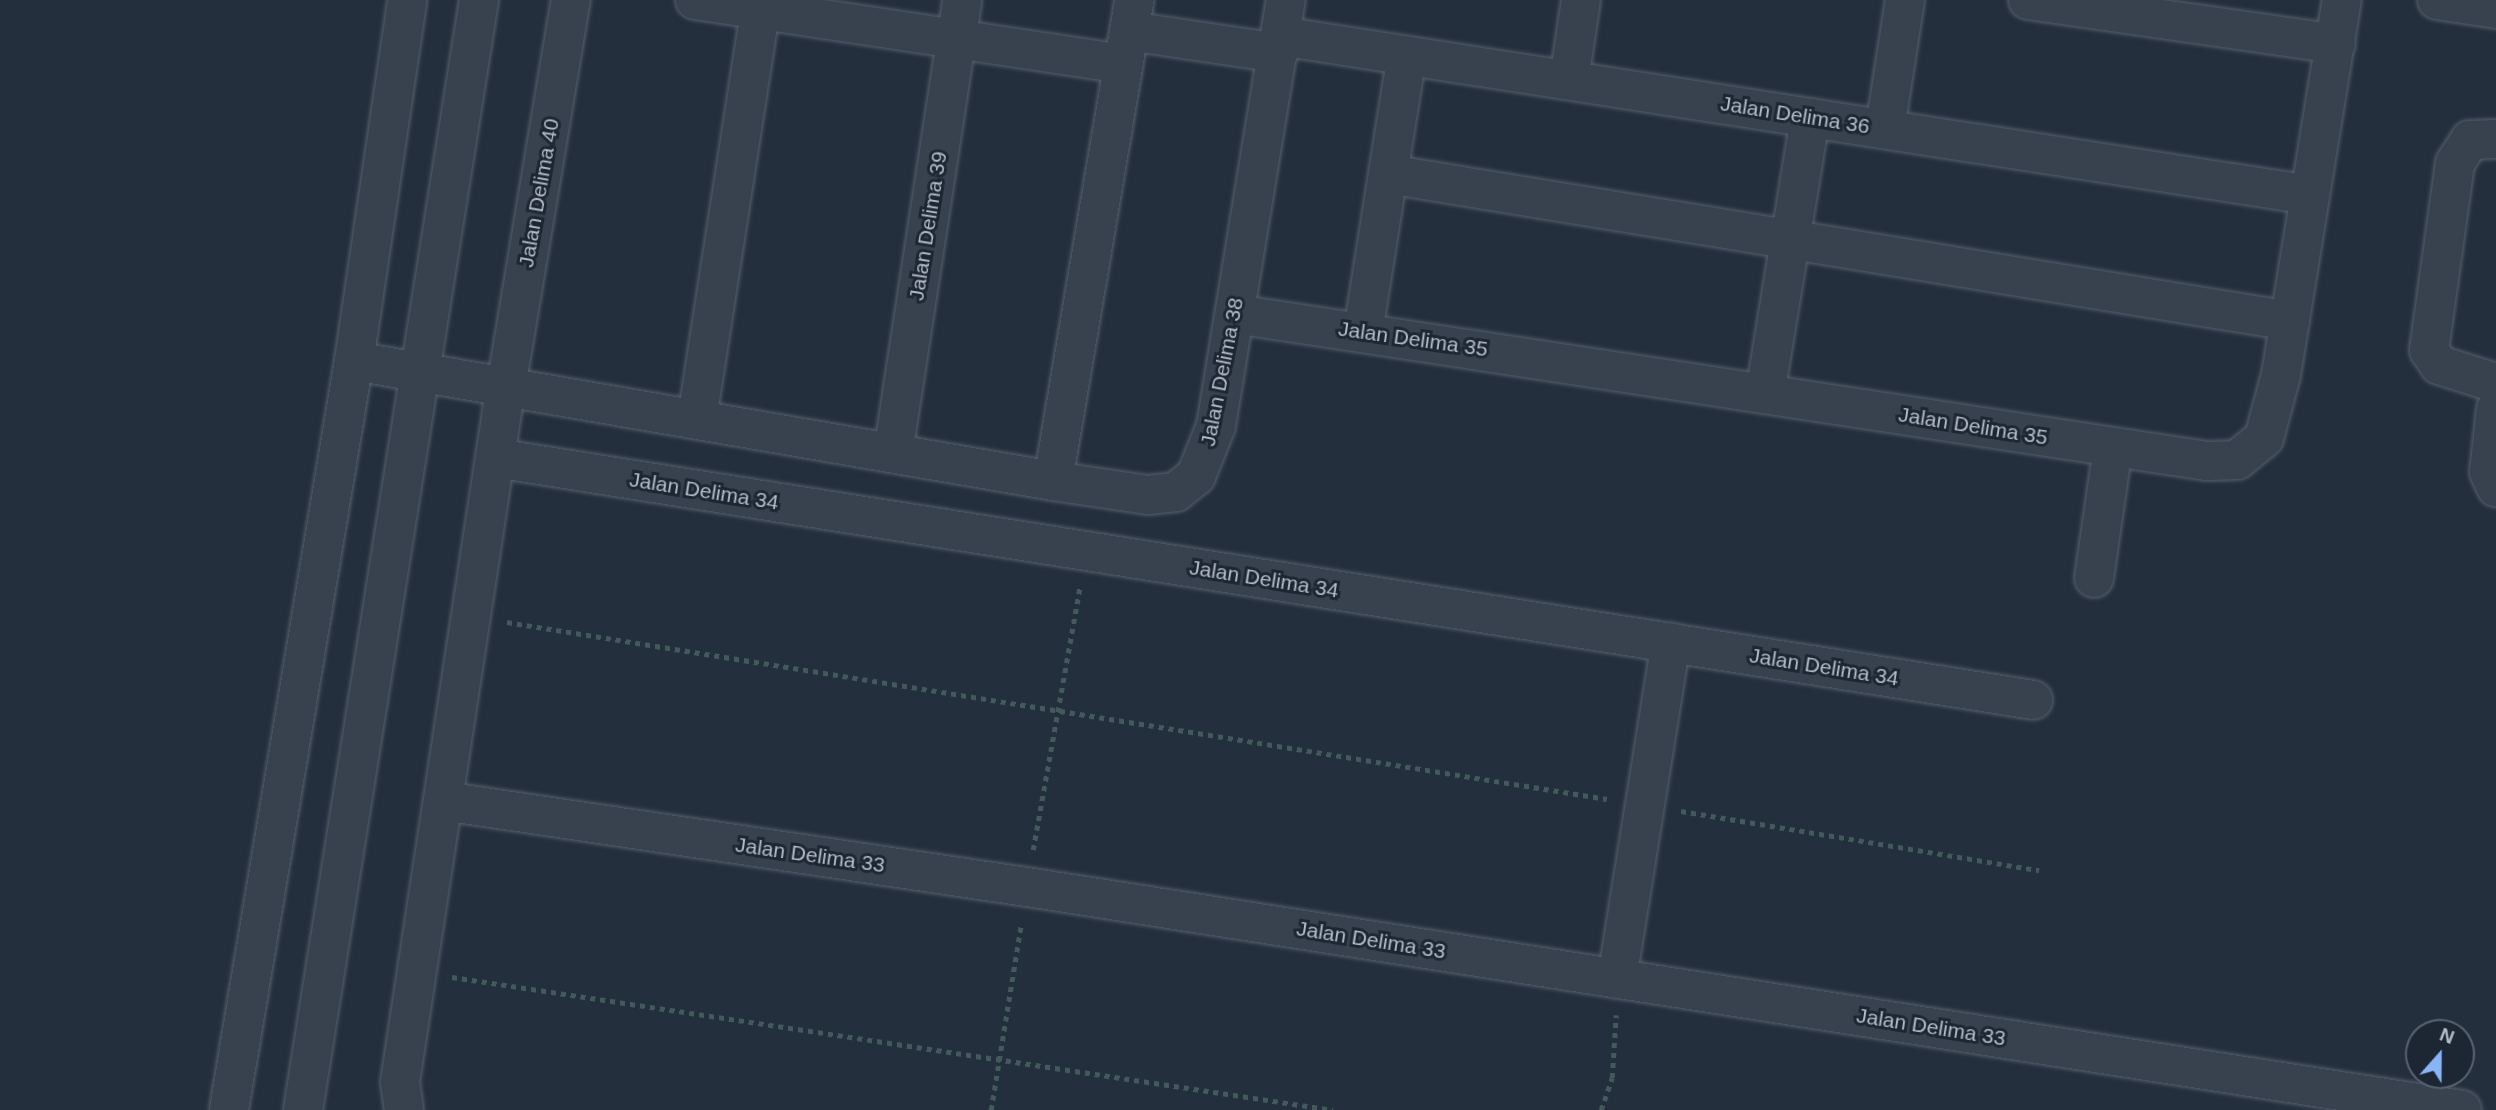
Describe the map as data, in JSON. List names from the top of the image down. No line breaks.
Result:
{"streets":{"street":["Jalan Delima 36","Jalan Delima 40","Jalan Delima 39","Jalan Delima 35","Jalan Delima 38","Jalan Delima 34","Jalan Delima 33"]},"crossings":[["Jalan Delima 36","Jalan Delima 39"],["Jalan Delima 36","Jalan Delima 35"],["Jalan Delima 36","Jalan Delima 38"],["Jalan Delima 40","Jalan Delima 38"],["Jalan Delima 40","Jalan Delima 34"],["Jalan Delima 40","Jalan Delima 33"],["Jalan Delima 39","Jalan Delima 38"],["Jalan Delima 35","Jalan Delima 38"]],"north":"top"}
